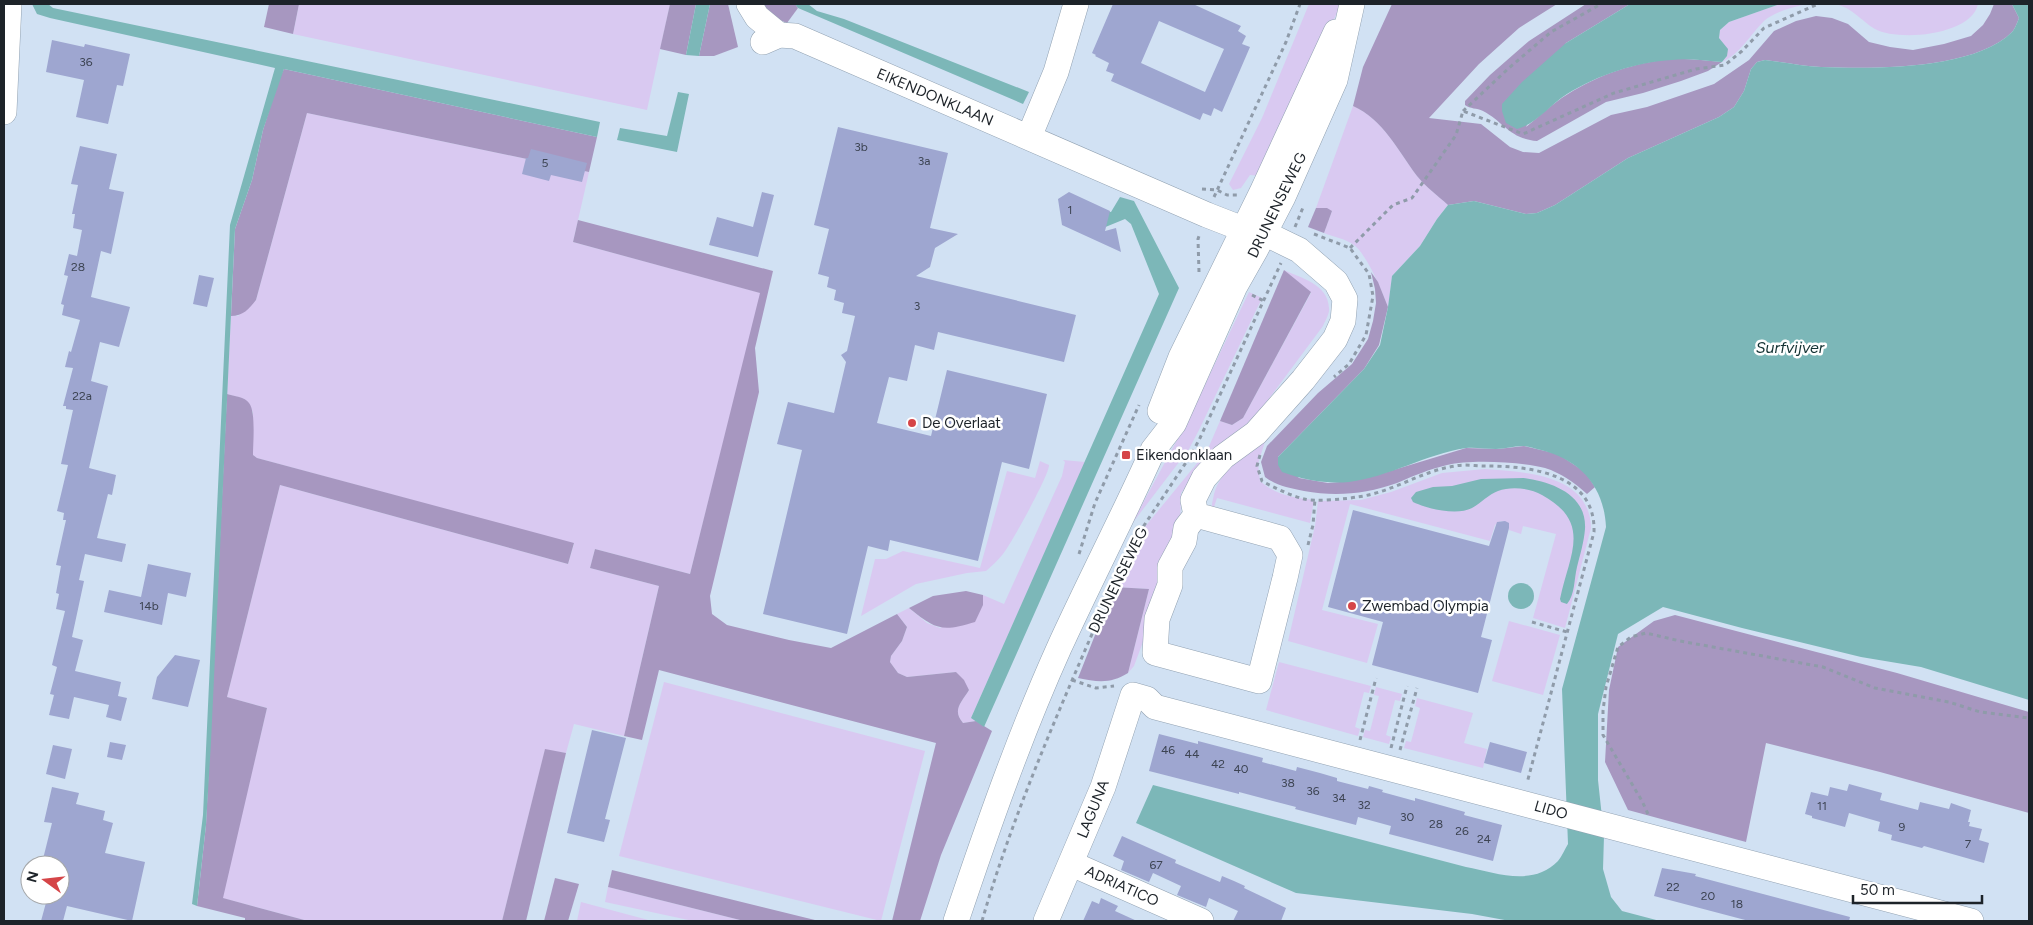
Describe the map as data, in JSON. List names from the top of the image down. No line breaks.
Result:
{"streets":{"street":["EIKENDONKLAAN","DRUNENSEWEG","LAGUNA","LIDO","ADRIATICO"]},"crossings":[["EIKENDONKLAAN","DRUNENSEWEG"],["LAGUNA","LIDO"],["LAGUNA","ADRIATICO"]],"water":["Surfvijver"],"places":{"other":["De Overlaat","Zwembad Olympia"],"transit":["Eikendonklaan"]},"house_numbers":["36","3b","3a","5","1","28","3","22a","14b","46","44","42","40","38","36","34","32","11","30","28","9","26","24","7","67","22","20","18"],"scale_bar":"50 m","north":"left"}
